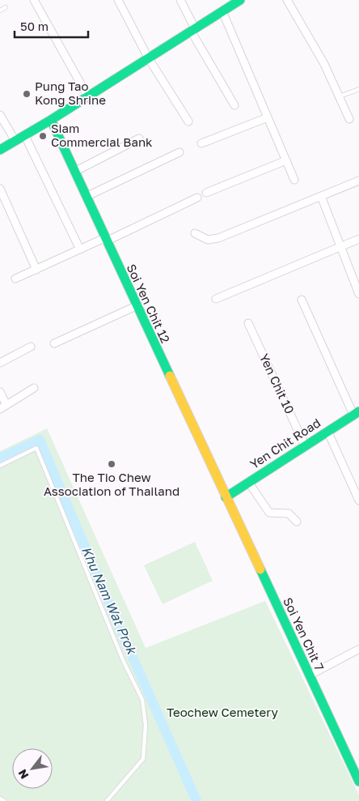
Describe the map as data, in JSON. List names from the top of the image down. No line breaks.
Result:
{"streets":{"street":["Soi Yen Chit 12","Yen Chit 10","Yen Chit Road","Soi Yen Chit 7"]},"crossings":[["Soi Yen Chit 12","Yen Chit Road"],["Soi Yen Chit 12","Soi Yen Chit 7"],["Yen Chit 10","Yen Chit Road"],["Yen Chit Road","Soi Yen Chit 7"]],"water":["Khu Nam Wat Prok"],"parks":["Teochew Cemetery"],"places":["Pung Tao Kong Shrine","Siam Commercial Bank","The Tio Chew Association of Thailand"],"scale_bar":"50 m","north":"bottom left"}
